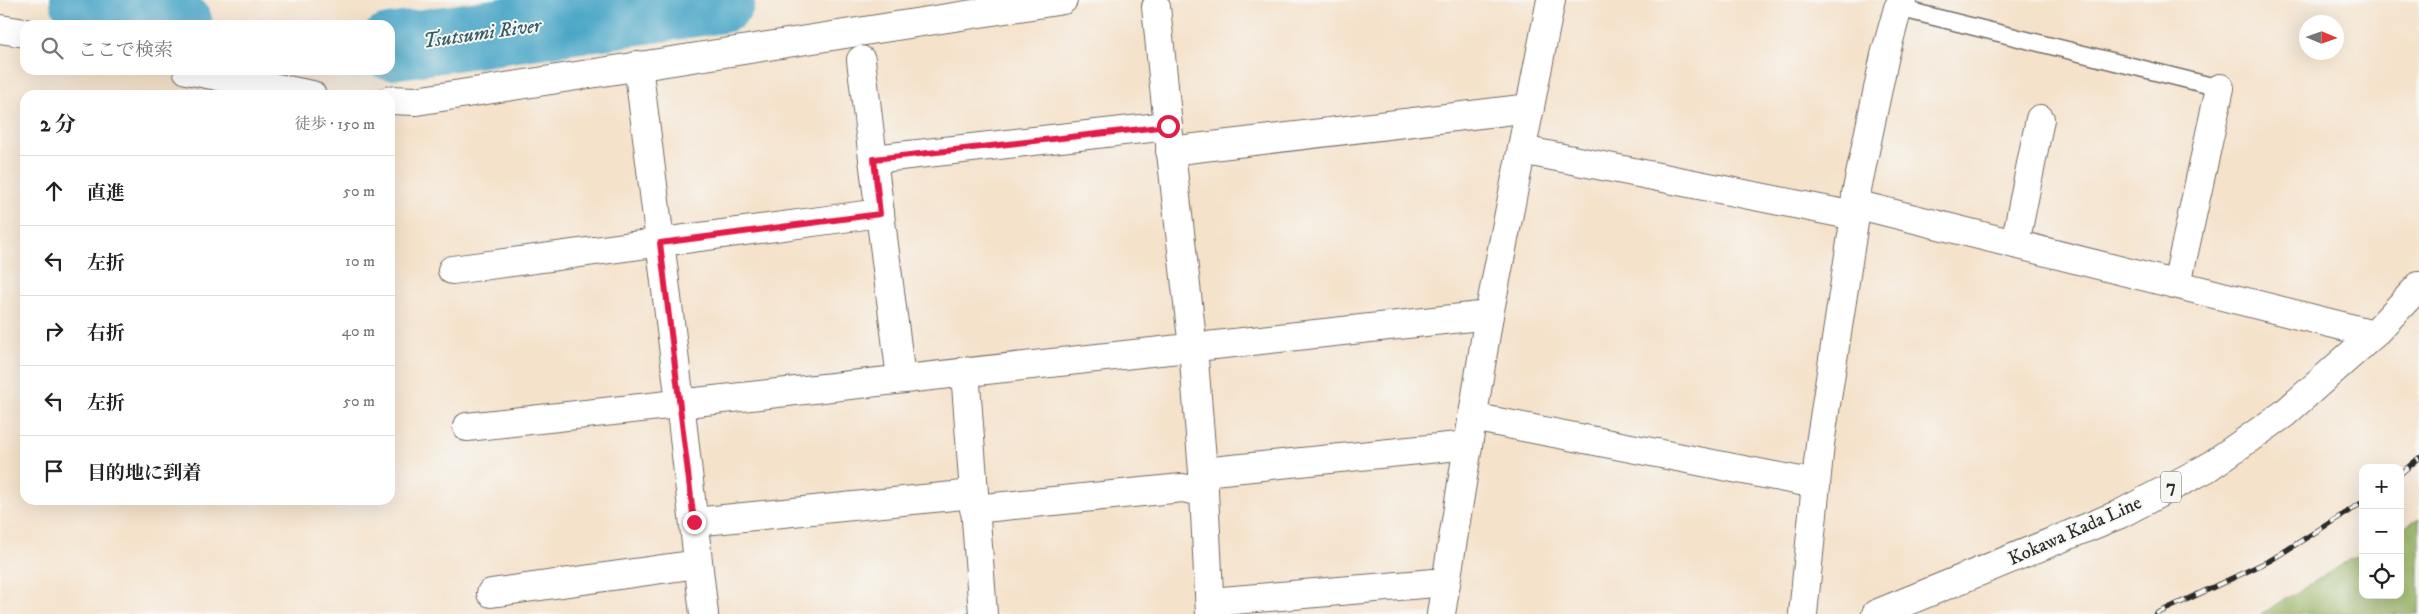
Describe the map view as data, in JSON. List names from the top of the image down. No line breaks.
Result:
{"streets":{"street":["7","Kokawa Kada Line"]},"water":["Tsutsumi River"],"north":"right","page":{"search":"ここで検索","heading":["2 分","徒歩 · 150 m"],"list":[["直進","50 m"],["左折","10 m"],["右折","40 m"],["左折","50 m"],"目的地に到着"],"map_buttons":["+","−"]}}
